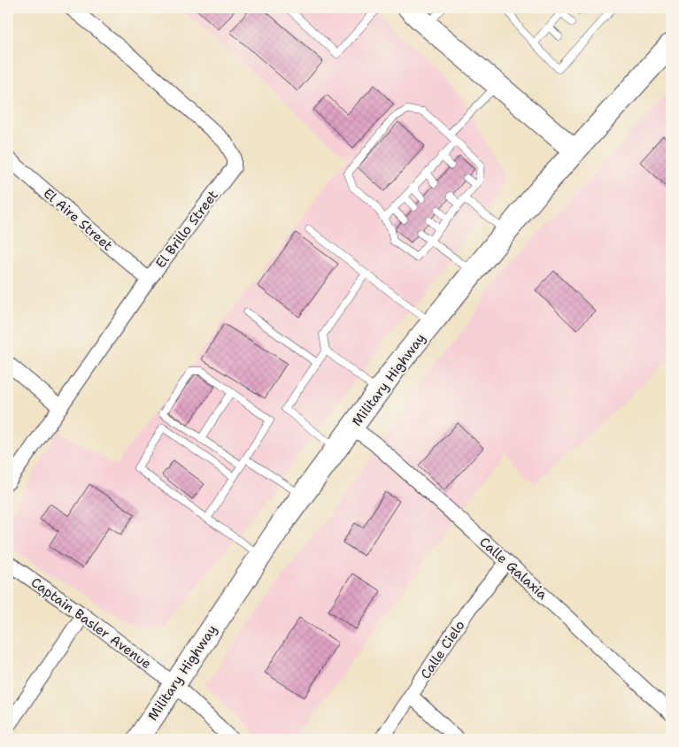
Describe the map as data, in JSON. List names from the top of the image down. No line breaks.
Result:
{"streets":{"main road":["Military Highway"],"street":["El Aire Street","El Brillo Street","Calle Galaxia","Captain Basler Avenue","Calle Cielo"]},"crossings":[["El Aire Street","El Brillo Street"],["Military Highway","Calle Galaxia"],["Military Highway","Captain Basler Avenue"],["Calle Galaxia","Calle Cielo"]]}
